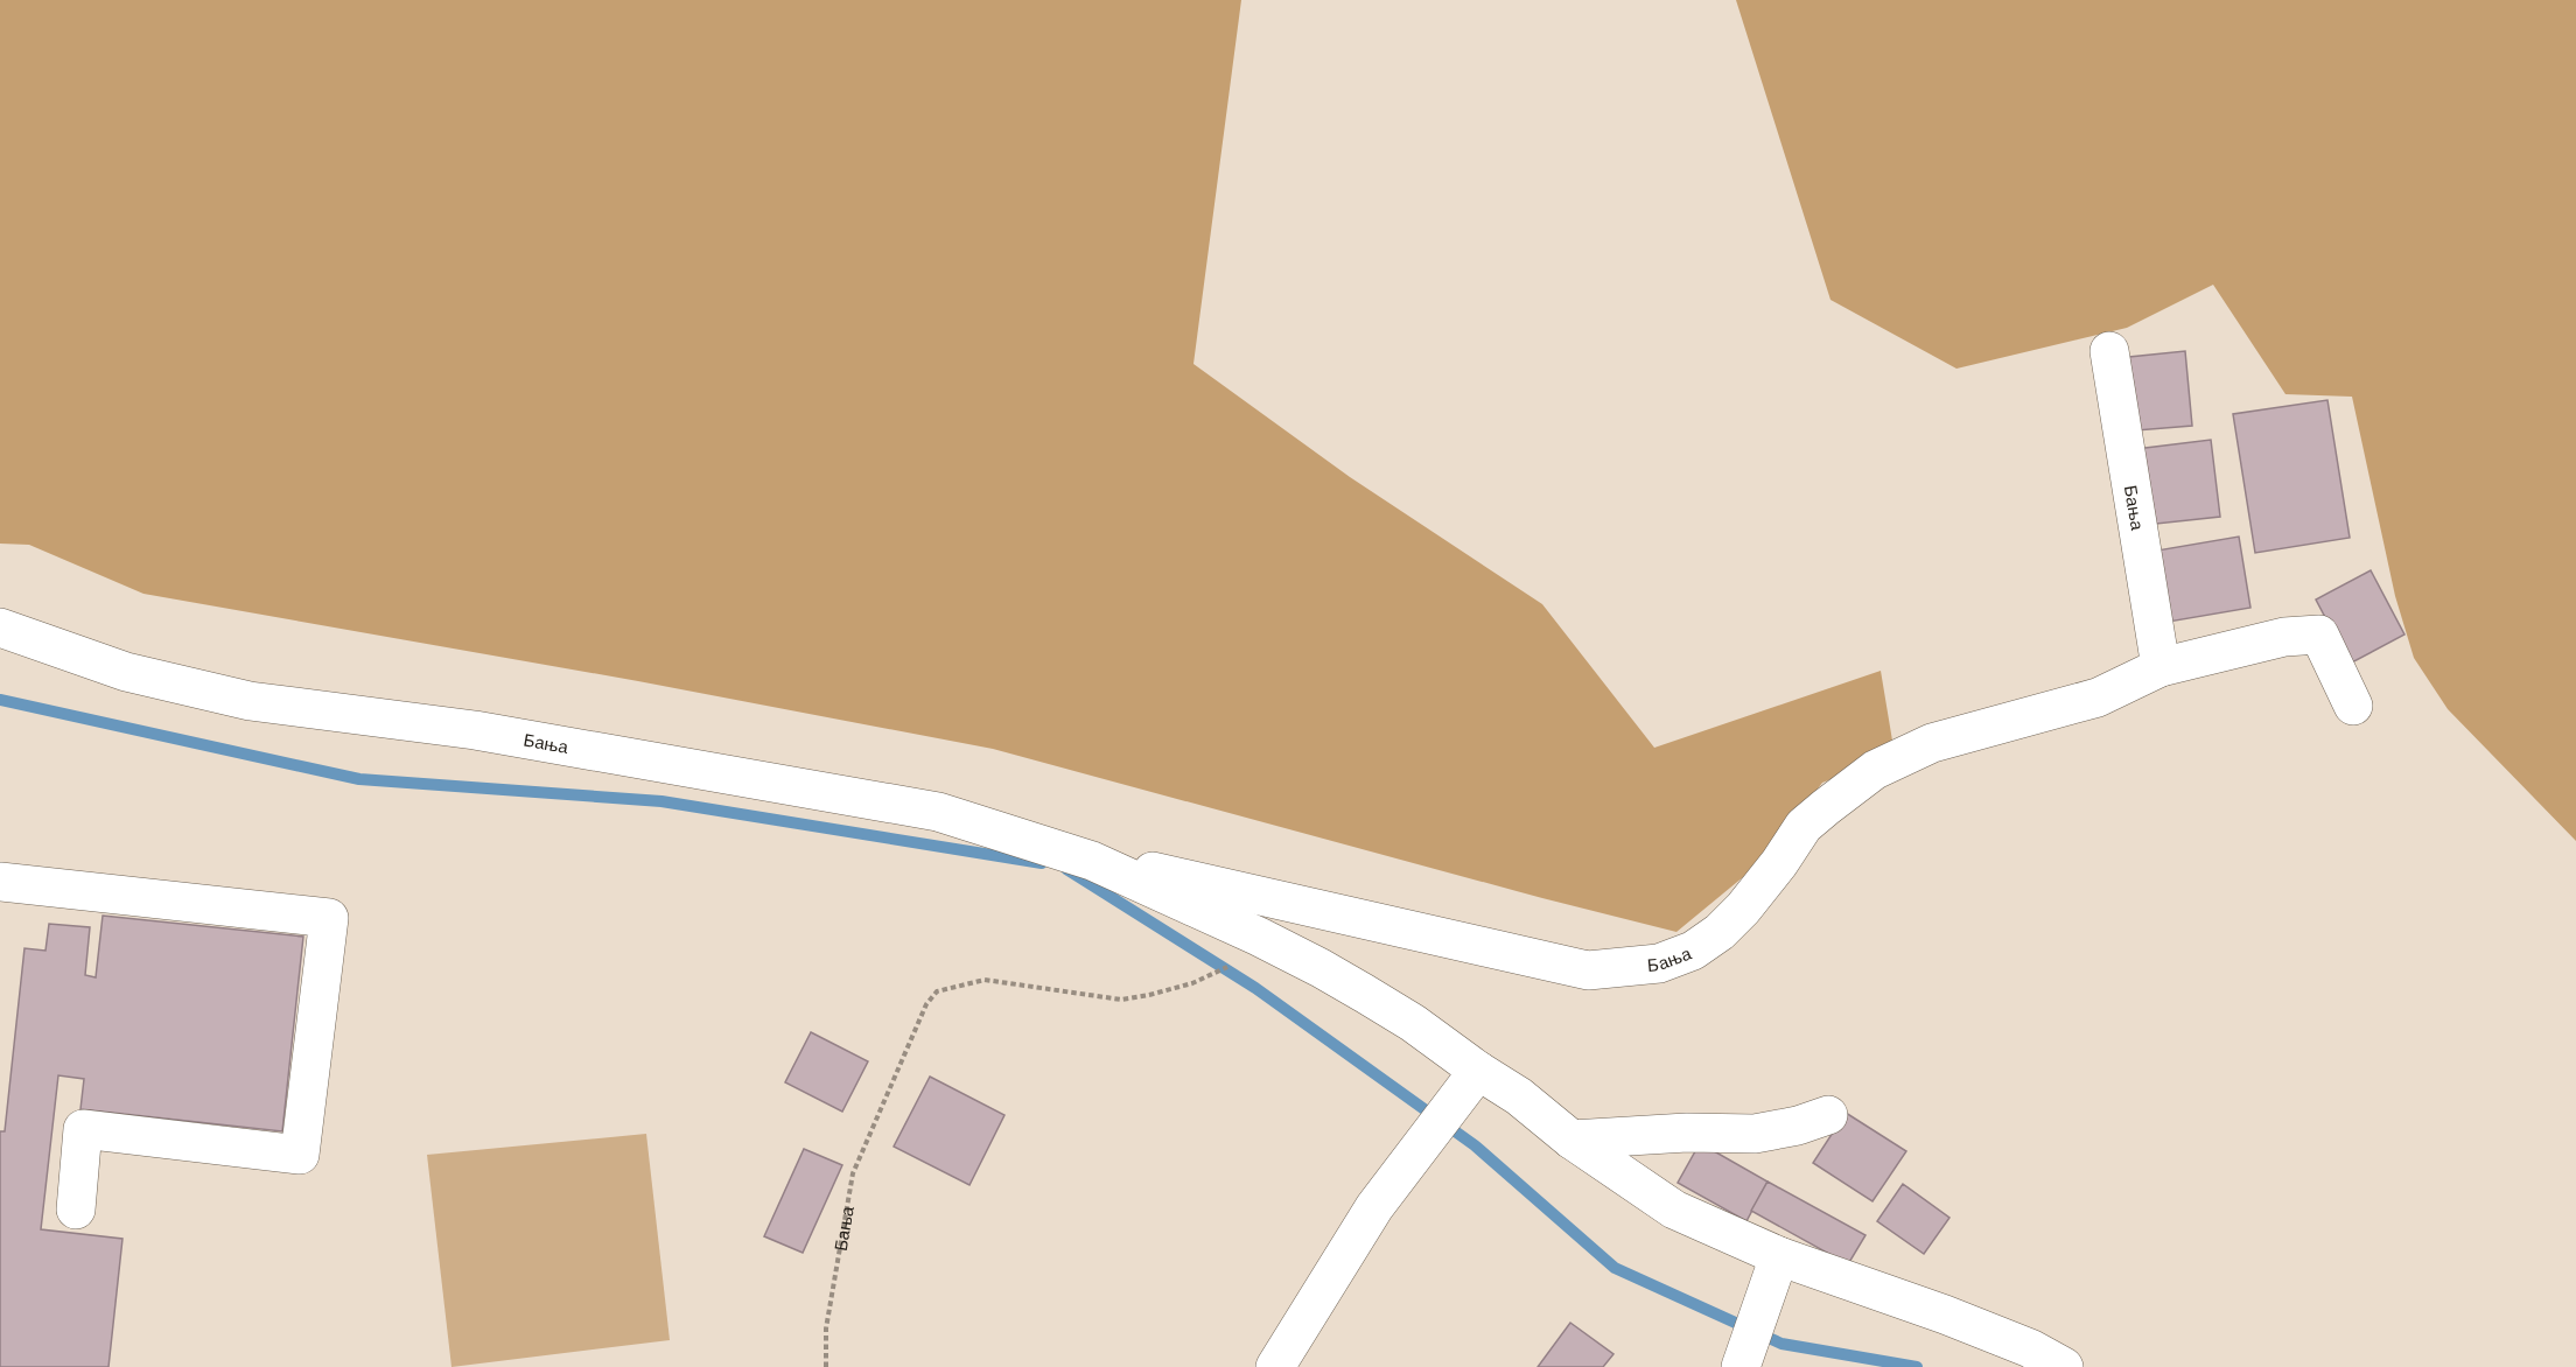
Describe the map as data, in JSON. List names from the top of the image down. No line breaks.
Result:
{"streets":{"street":["Бања"]}}
